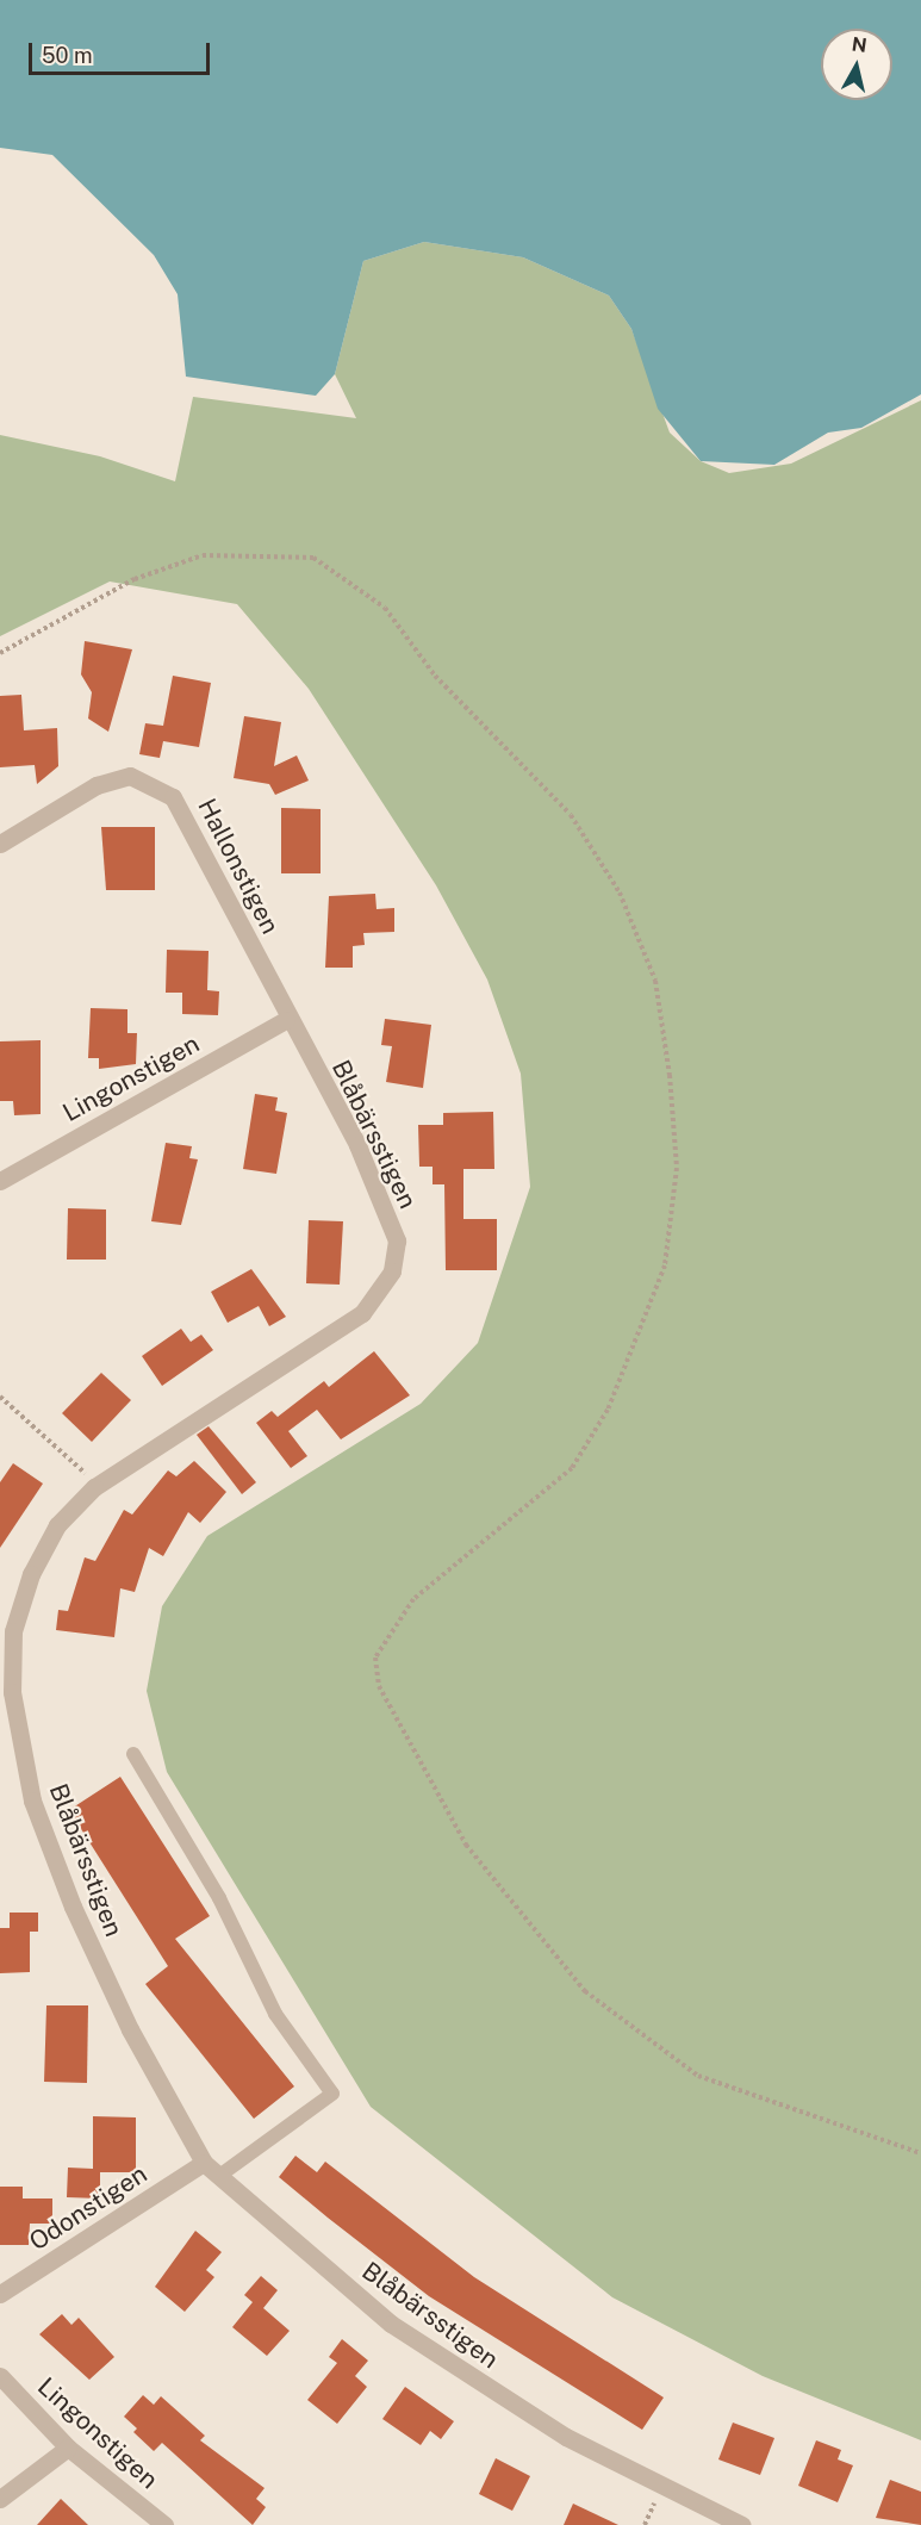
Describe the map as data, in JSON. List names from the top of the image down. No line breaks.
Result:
{"streets":{"street":["Hallonstigen","Lingonstigen","Blåbärsstigen","Odonstigen"]},"crossings":[["Hallonstigen","Lingonstigen"],["Hallonstigen","Blåbärsstigen"],["Lingonstigen","Blåbärsstigen"],["Blåbärsstigen","Odonstigen"]],"scale_bar":"50 m","north":"top"}
